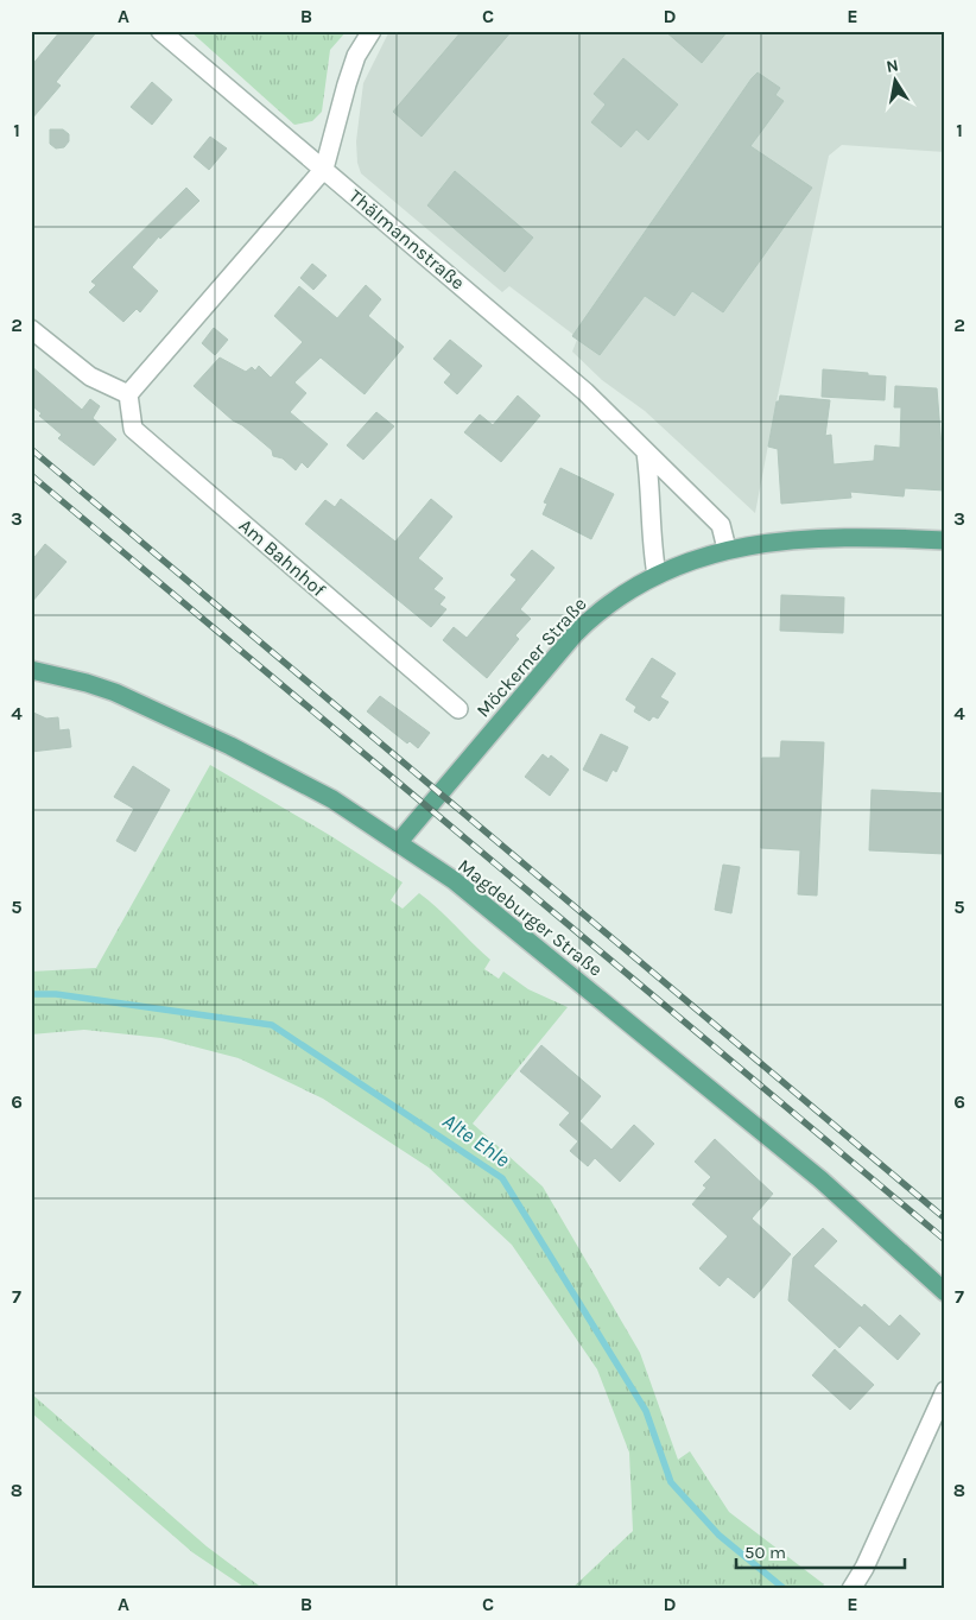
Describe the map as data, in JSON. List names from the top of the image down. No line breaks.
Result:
{"streets":{"main road":["Möckerner Straße","Magdeburger Straße"],"street":["Thälmannstraße","Am Bahnhof"]},"crossings":[["Thälmannstraße","Möckerner Straße"],["Möckerner Straße","Magdeburger Straße"]],"water":["Alte Ehle"],"scale_bar":"50 m","north":"top","grid":{"columns":["A","B","C","D","E"],"rows":["1","2","3","4","5","6","7","8"]}}
